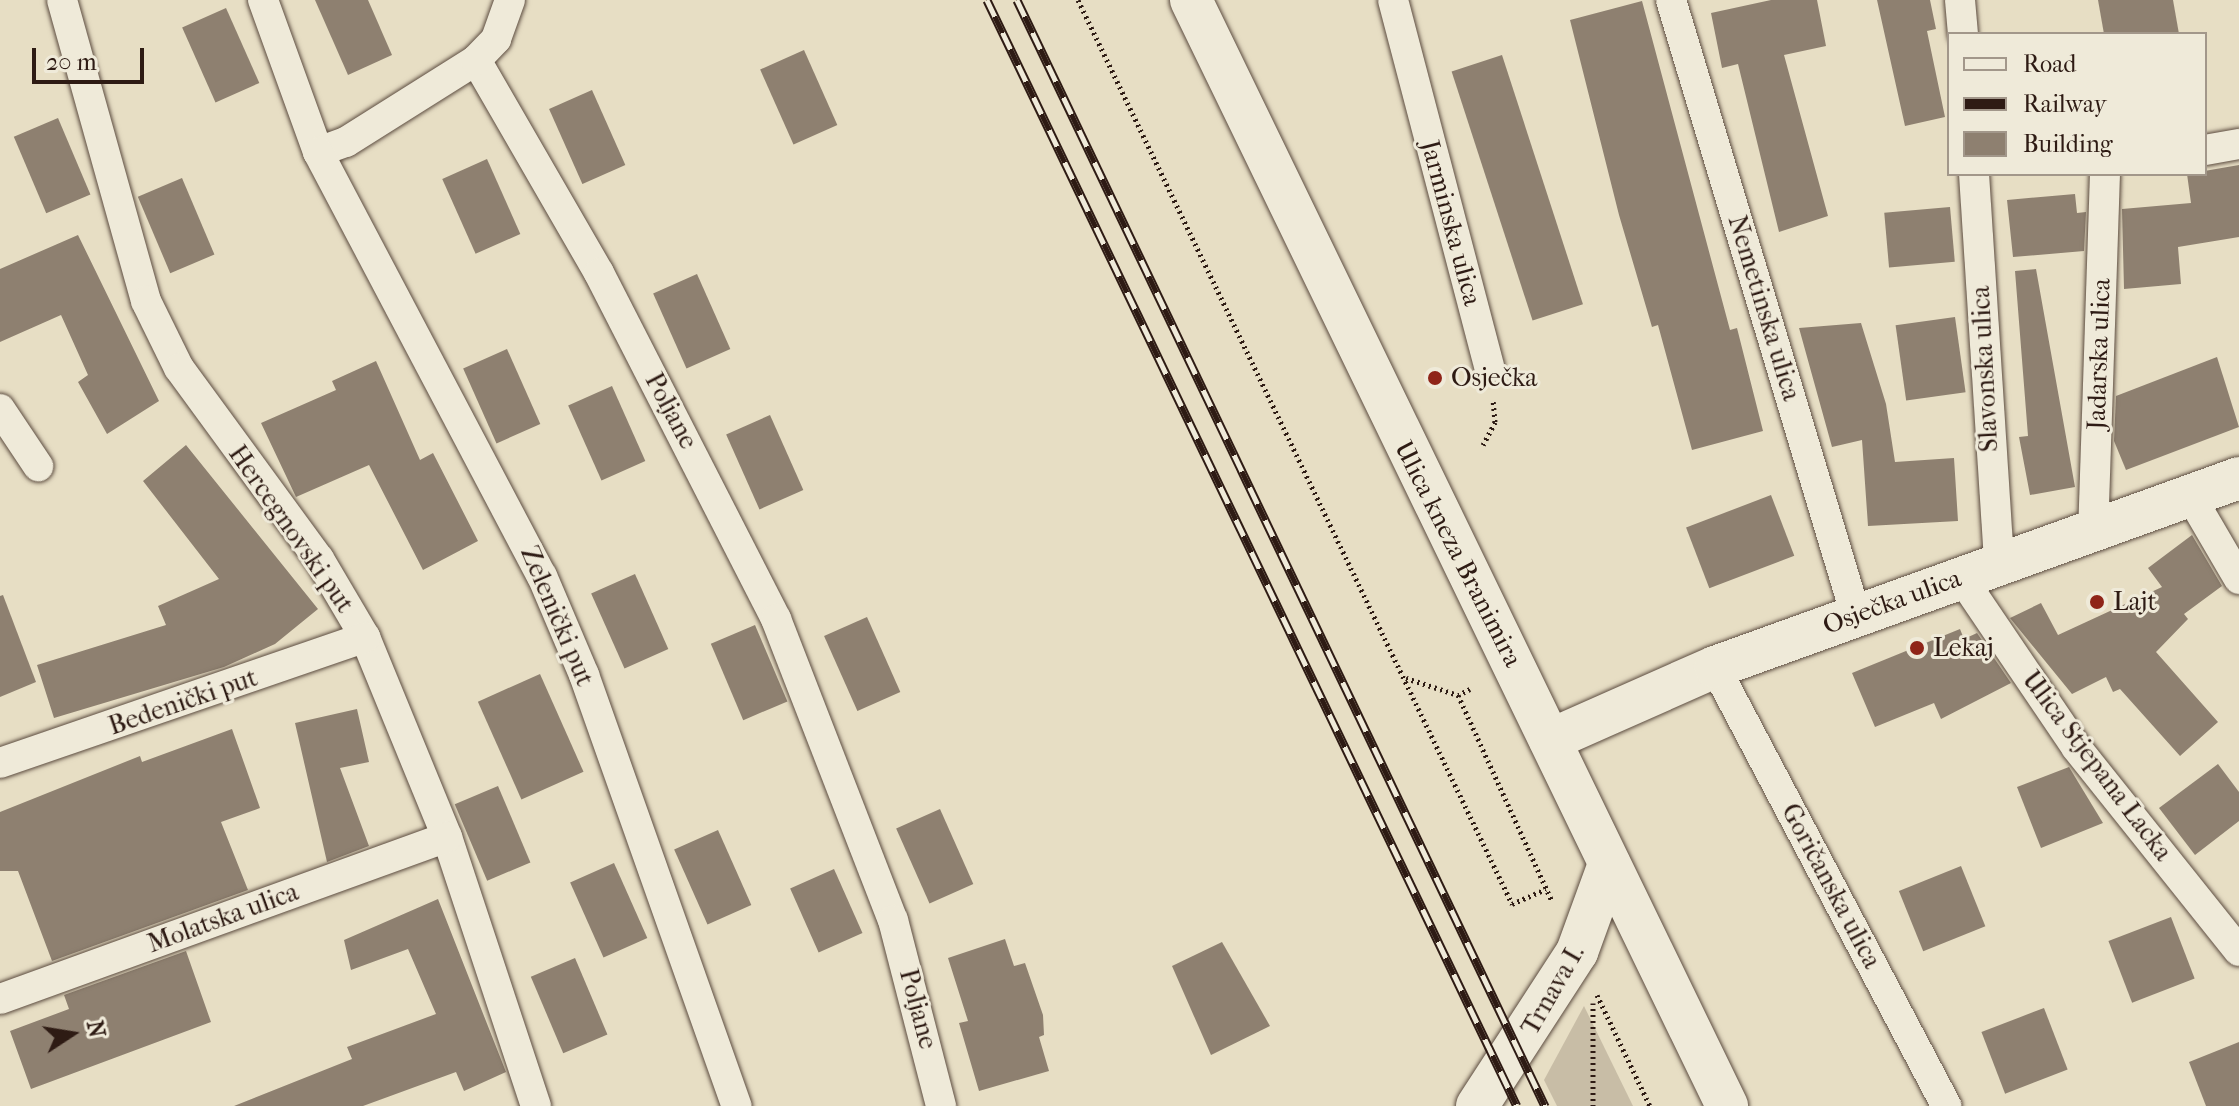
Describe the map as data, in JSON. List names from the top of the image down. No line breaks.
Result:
{"streets":{"main road":["Ulica kneza Branimira","Osječka ulica","Trnava I."],"street":["Jarminska ulica","Nemetinska ulica","Jadarska ulica","Slavonska ulica","Poljane","Hercegnovski put","Zelenički put","Bedenički put","Ulica Stjepana Lacka","Goričanska ulica","Molatska ulica"]},"crossings":[["Nemetinska ulica","Osječka ulica"],["Jadarska ulica","Osječka ulica"],["Slavonska ulica","Osječka ulica"],["Slavonska ulica","Ulica Stjepana Lacka"],["Hercegnovski put","Bedenički put"],["Hercegnovski put","Molatska ulica"],["Ulica kneza Branimira","Osječka ulica"],["Ulica kneza Branimira","Trnava I."],["Osječka ulica","Ulica Stjepana Lacka"],["Osječka ulica","Goričanska ulica"]],"places":["Osječka","Lajt","Lekaj"],"legend":["Road","Railway","Building"],"scale_bar":"20 m","north":"right"}
